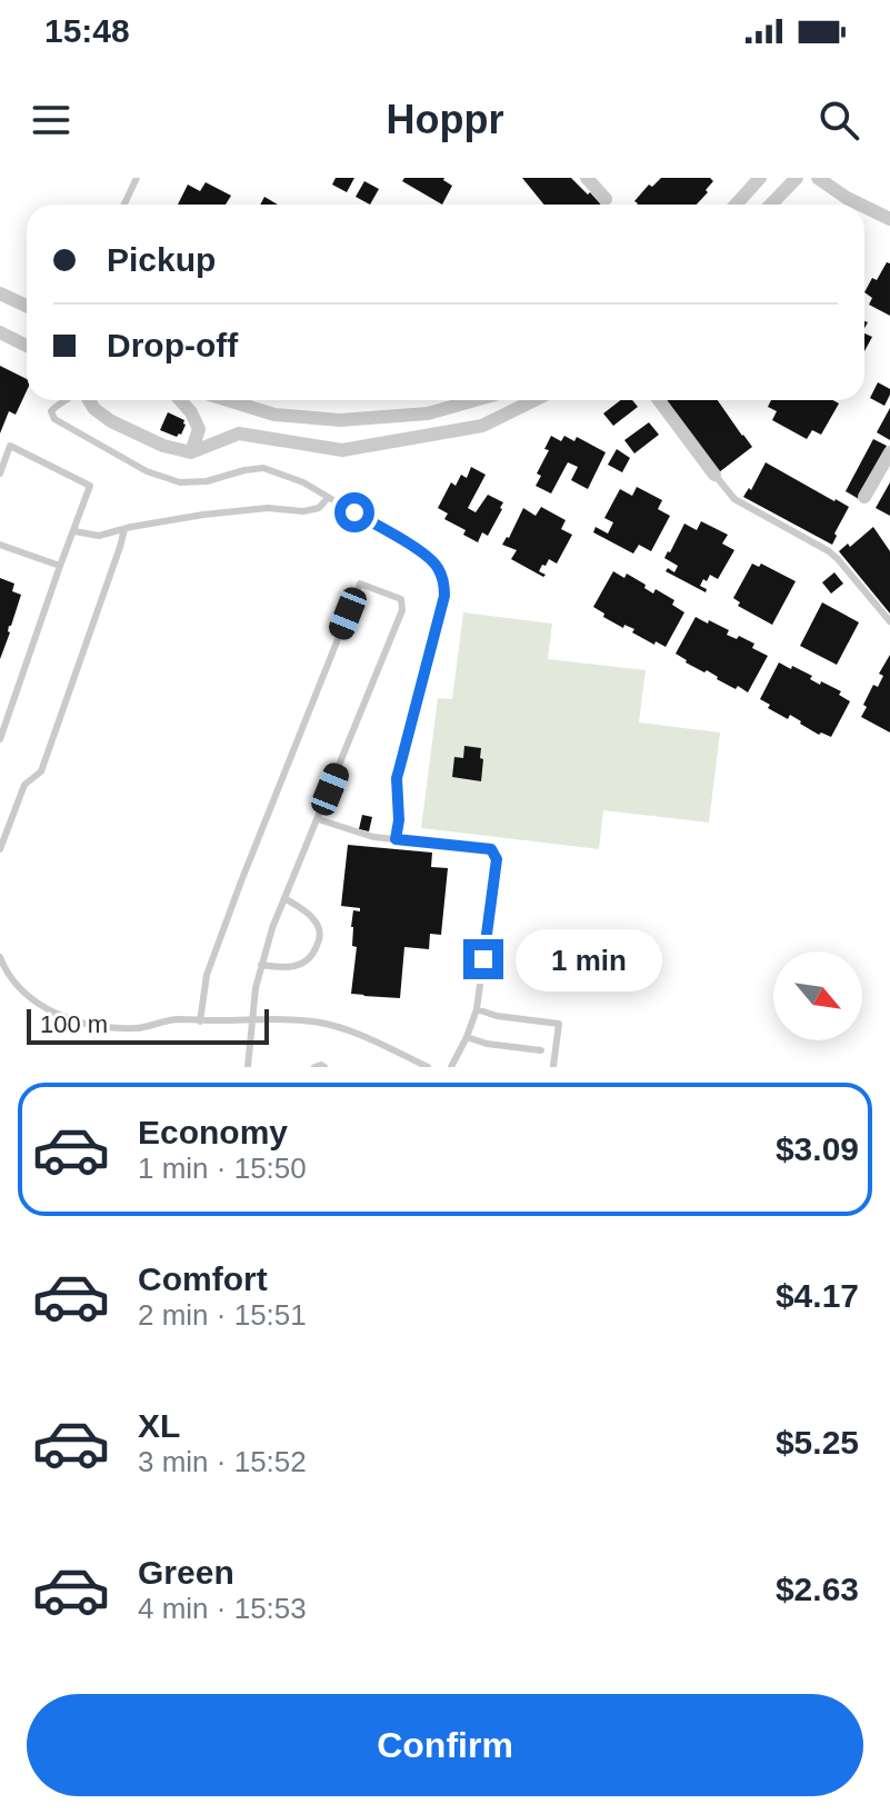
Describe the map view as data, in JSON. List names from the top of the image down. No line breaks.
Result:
{"scale_bar":"100 m","north":"bottom right","page":{"status":"15:48","header":"Hoppr","banner":["Pickup","Drop-off"],"bubble":"1 min","scale":"100 m","list":[{"name":"Economy","note":"1 min · 15:50","value":"$3.09"},{"name":"Comfort","note":"2 min · 15:51","value":"$4.17"},{"name":"XL","note":"3 min · 15:52","value":"$5.25"},{"name":"Green","note":"4 min · 15:53","value":"$2.63"}],"buttons":"Confirm"}}
